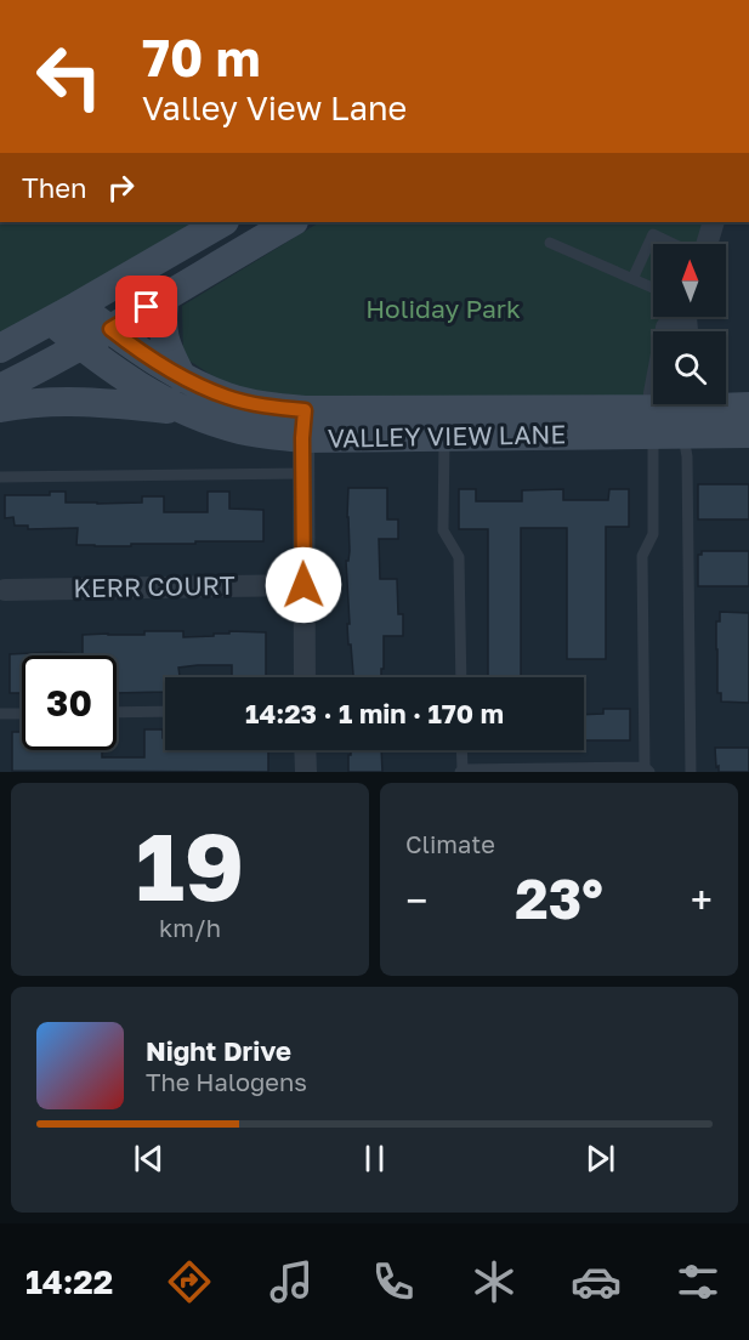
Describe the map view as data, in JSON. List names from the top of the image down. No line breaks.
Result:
{"streets":{"main road":["VALLEY VIEW LANE"],"street":["KERR COURT"]},"parks":["Holiday Park"],"north":"top","page":{"turn":["70 m","Valley View Lane"],"then":"Then","limit":"30","trip":"14:23 · 1 min · 170 m","tile":[["19","km/h"],"Climate"],"heat":["−","23°","+"],"song":["Night Drive","The Halogens"],"tabs":"14:22"}}
